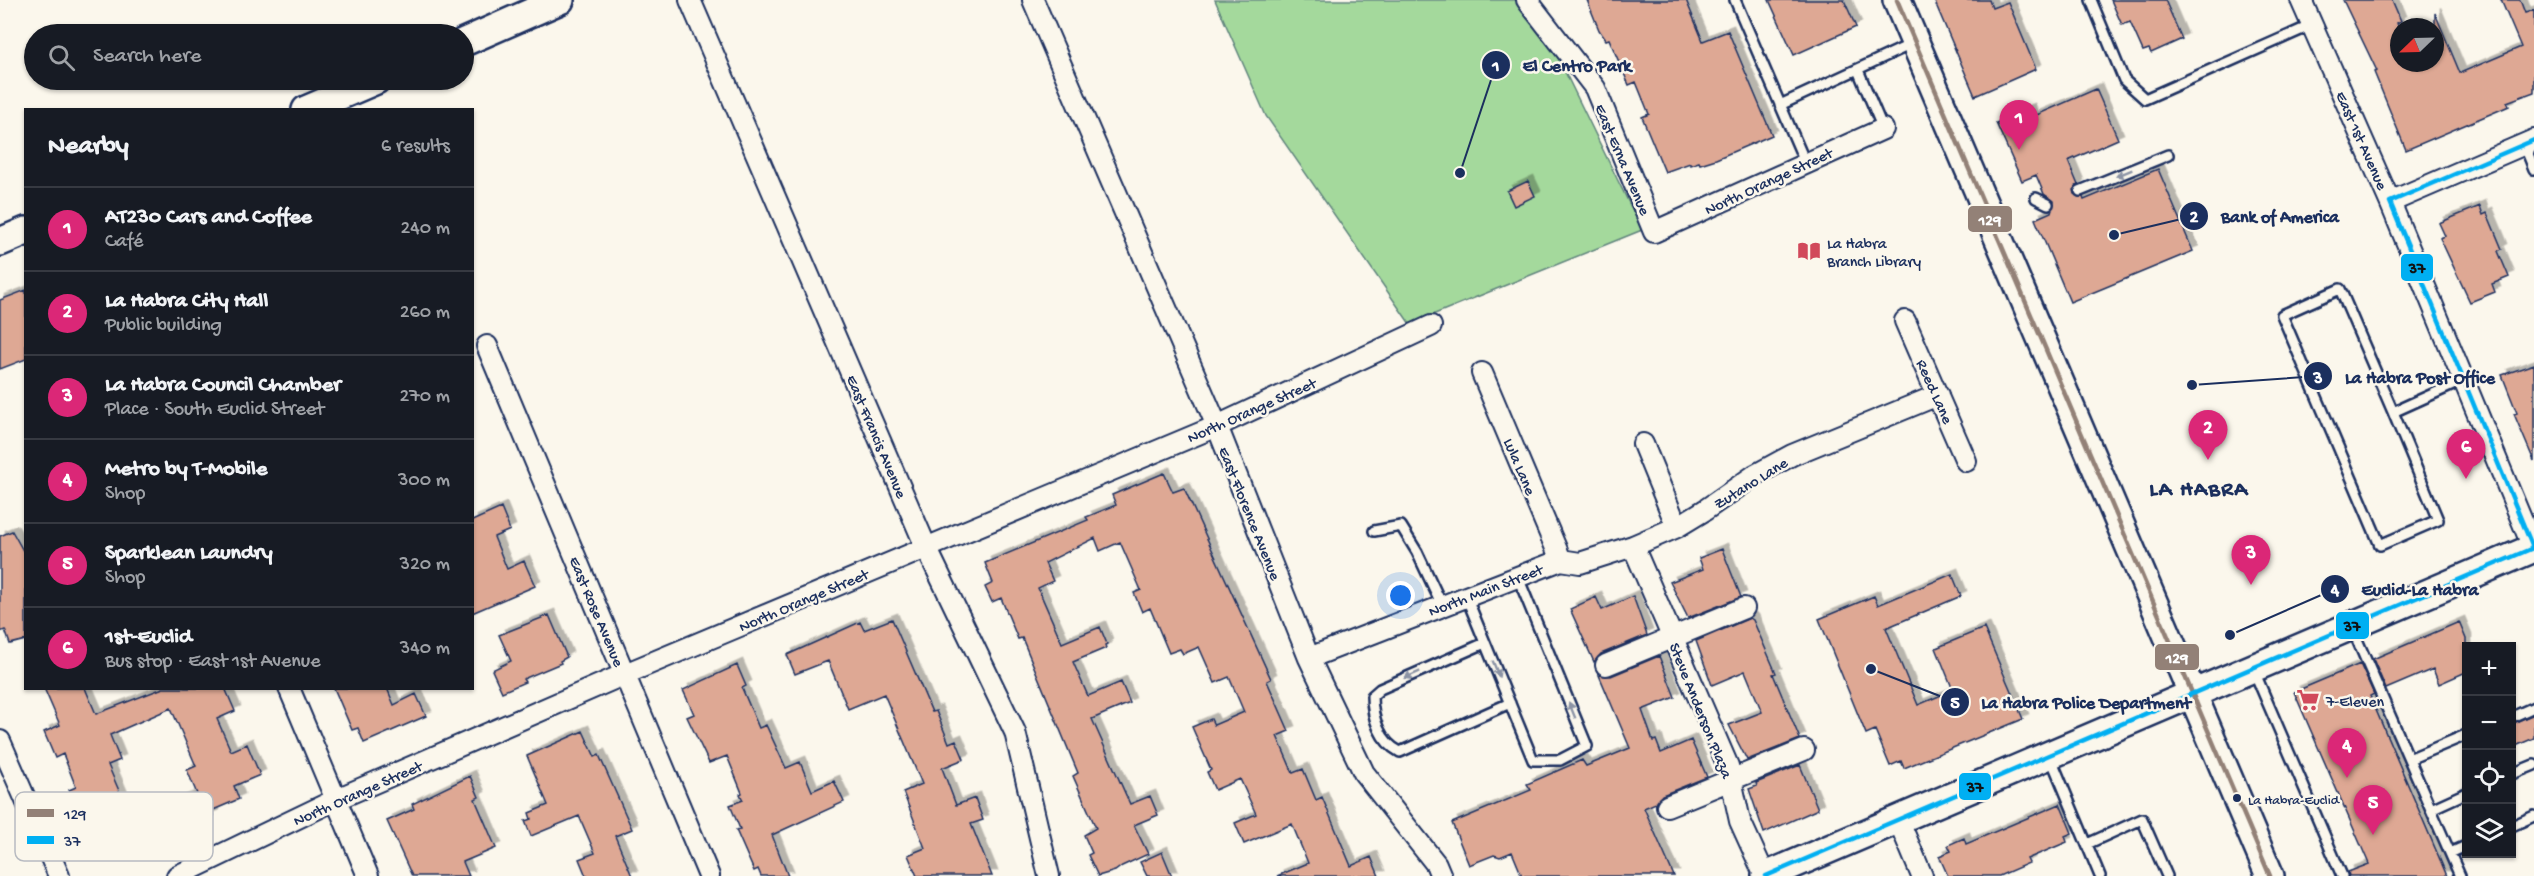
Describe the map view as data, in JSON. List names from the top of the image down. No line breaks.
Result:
{"streets":{"street":["East 1st Avenue","East Erna Avenue","North Orange Street","Reed Lane","East Francis Avenue","Lula Lane","Zutano Lane","East Florence Avenue","North Main Street","East Rose Avenue","Steve Anderson Plaza"]},"crossings":[["East Erna Avenue","North Orange Street"],["North Orange Street","East Francis Avenue"],["North Orange Street","East Florence Avenue"],["North Orange Street","East Rose Avenue"],["Reed Lane","Zutano Lane"],["Lula Lane","Zutano Lane"],["Lula Lane","North Main Street"],["Zutano Lane","North Main Street"],["Zutano Lane","Steve Anderson Plaza"],["East Florence Avenue","North Main Street"]],"districts":["LA HABRA"],"places":{"other":["El Centro Park","Bank of America","La Habra Post Office","Euclid-La Habra","La Habra Police Department","La Habra-Euclid"],"library":["La Habra Branch Library"],"supermarket":["7-Eleven"]},"lines":["transit line 129","transit line 37"],"legend":["129","37"],"north":"bottom left","page":{"search":"Search here","pins":["1","2","6","3","4","5"],"heading":["Nearby","6 results"],"list":[{"mark":"1","name":"AT230 Cars and Coffee","note":"Café","value":"240 m"},{"mark":"2","name":"La Habra City Hall","note":"Public building","value":"260 m"},{"mark":"3","name":"La Habra Council Chamber","note":"Place · South Euclid Street","value":"270 m"},{"mark":"4","name":"Metro by T-Mobile","note":"Shop","value":"300 m"},{"mark":"5","name":"Sparklean Laundry","note":"Shop","value":"320 m"},{"mark":"6","name":"1st-Euclid","note":"Bus stop · East 1st Avenue","value":"340 m"}],"map_buttons":["+","−"]}}
